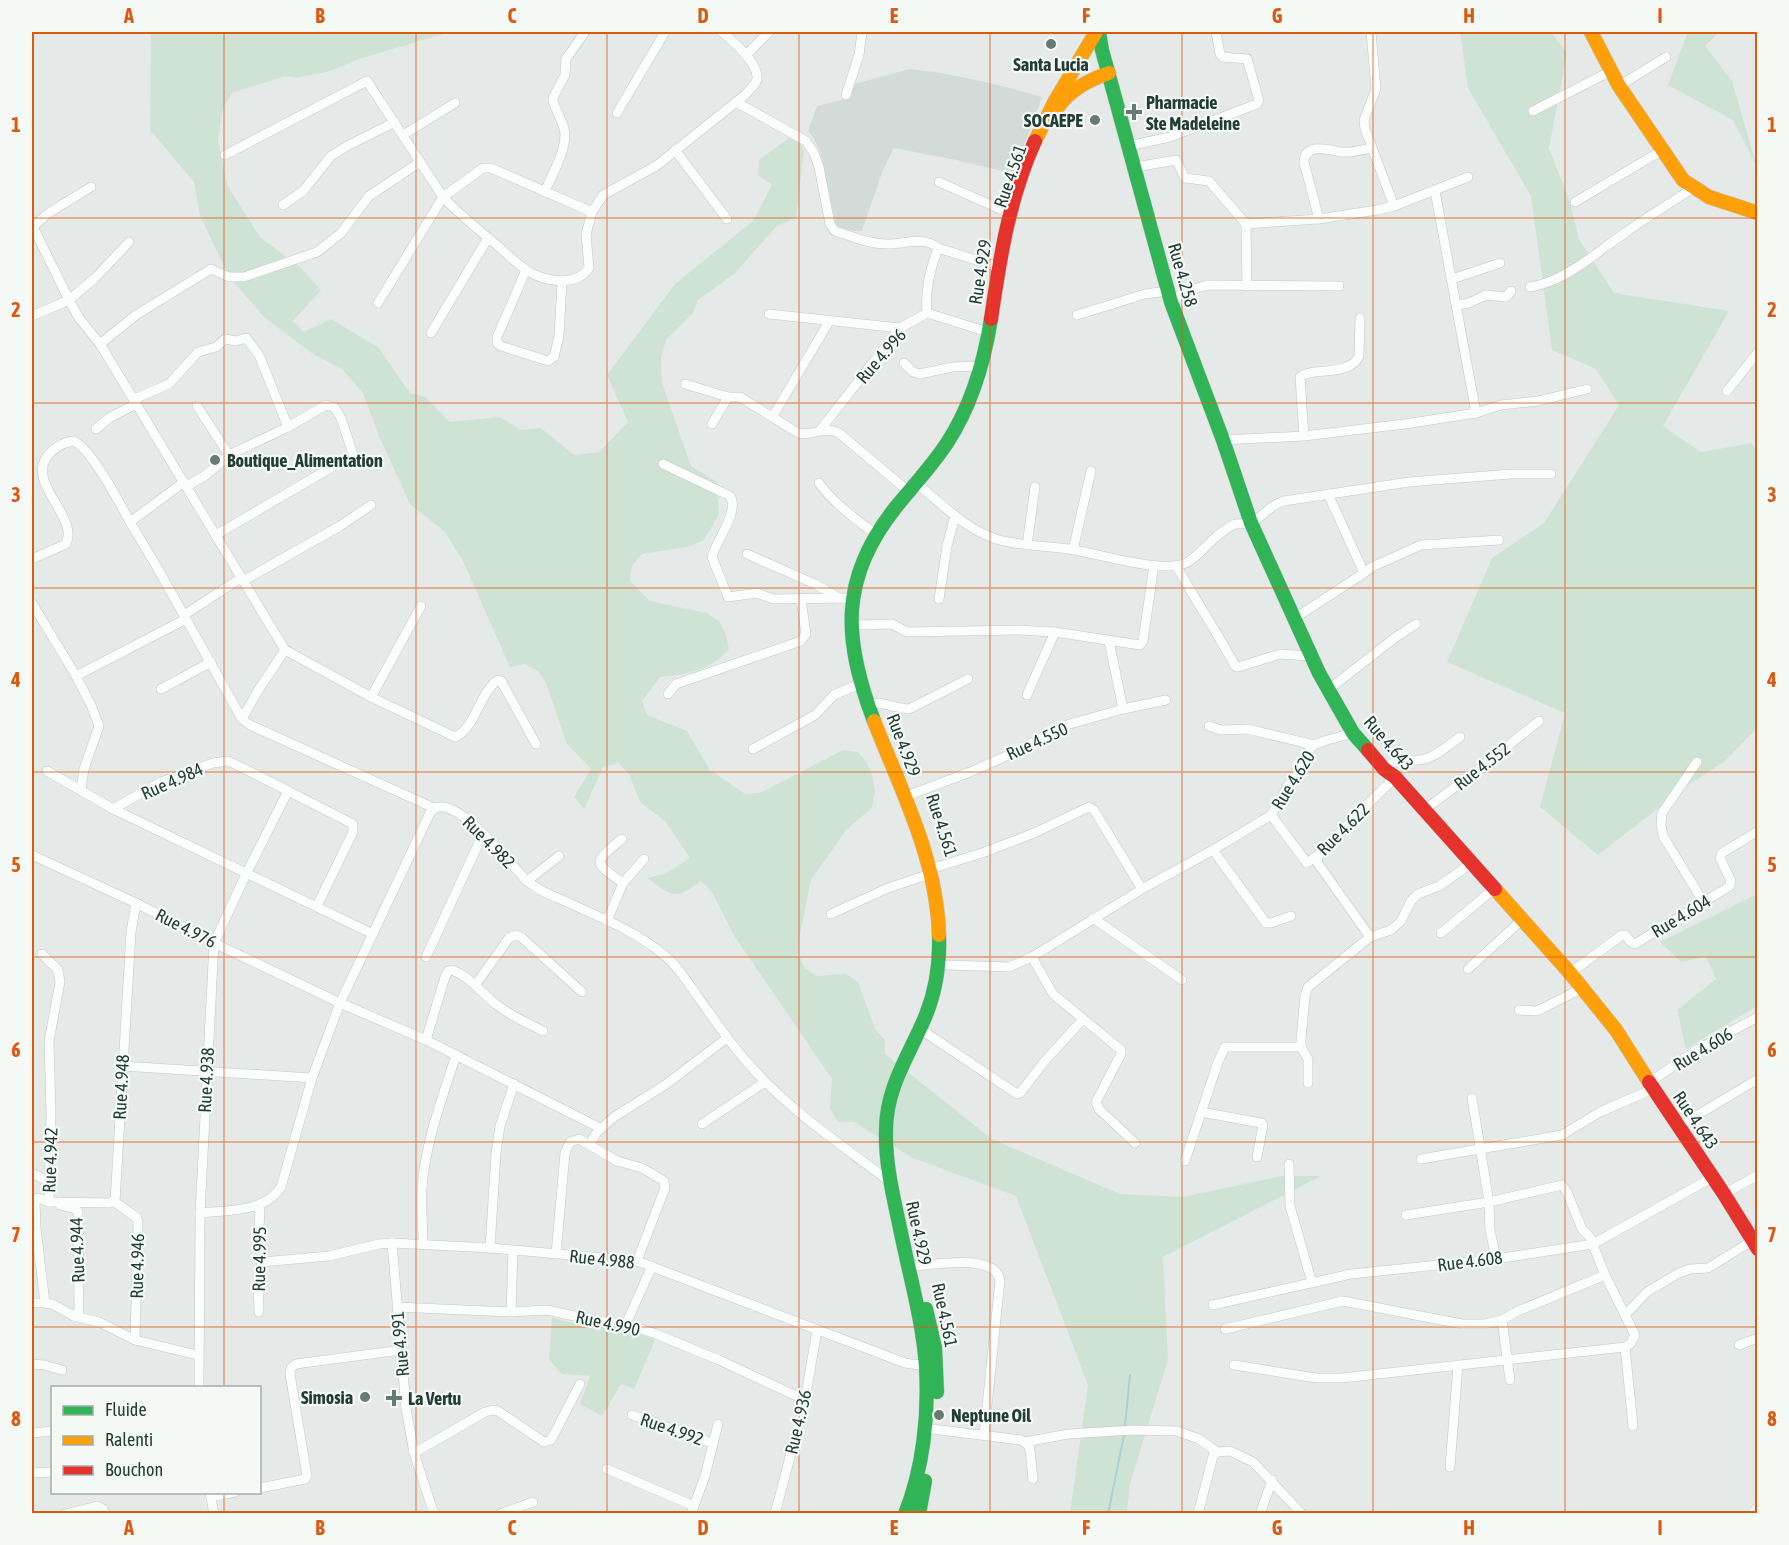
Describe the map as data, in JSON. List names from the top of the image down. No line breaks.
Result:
{"streets":{"main road":["Rue 4.561","Rue 4.929","Rue 4.258","Rue 4.643"],"street":["Rue 4.996","Rue 4.550","Rue 4.552","Rue 4.620","Rue 4.984","Rue 4.622","Rue 4.982","Rue 4.604","Rue 4.976","Rue 4.606","Rue 4.938","Rue 4.948","Rue 4.942","Rue 4.944","Rue 4.995","Rue 4.988","Rue 4.608","Rue 4.946","Rue 4.990","Rue 4.991","Rue 4.936","Rue 4.992"]},"crossings":[["Rue 4.561","Rue 4.929"],["Rue 4.561","Rue 4.258"],["Rue 4.561","Rue 4.550"],["Rue 4.561","Rue 4.620"],["Rue 4.929","Rue 4.258"],["Rue 4.929","Rue 4.982"],["Rue 4.929","Rue 4.988"],["Rue 4.258","Rue 4.643"],["Rue 4.643","Rue 4.552"],["Rue 4.643","Rue 4.620"],["Rue 4.643","Rue 4.622"],["Rue 4.643","Rue 4.604"],["Rue 4.643","Rue 4.606"],["Rue 4.643","Rue 4.608"],["Rue 4.620","Rue 4.622"],["Rue 4.984","Rue 4.938"],["Rue 4.976","Rue 4.938"],["Rue 4.976","Rue 4.948"],["Rue 4.948","Rue 4.946"],["Rue 4.942","Rue 4.944"],["Rue 4.995","Rue 4.988"],["Rue 4.988","Rue 4.991"],["Rue 4.988","Rue 4.936"],["Rue 4.990","Rue 4.991"],["Rue 4.990","Rue 4.936"]],"places":{"other":["Santa Lucia","SOCAEPE","Boutique_Alimentation","Simosia","Neptune Oil"],"health":["Pharmacie Ste Madeleine","La Vertu"]},"legend":["Fluide","Ralenti","Bouchon"],"grid":{"columns":["A","B","C","D","E","F","G","H","I"],"rows":["1","2","3","4","5","6","7","8"]}}
